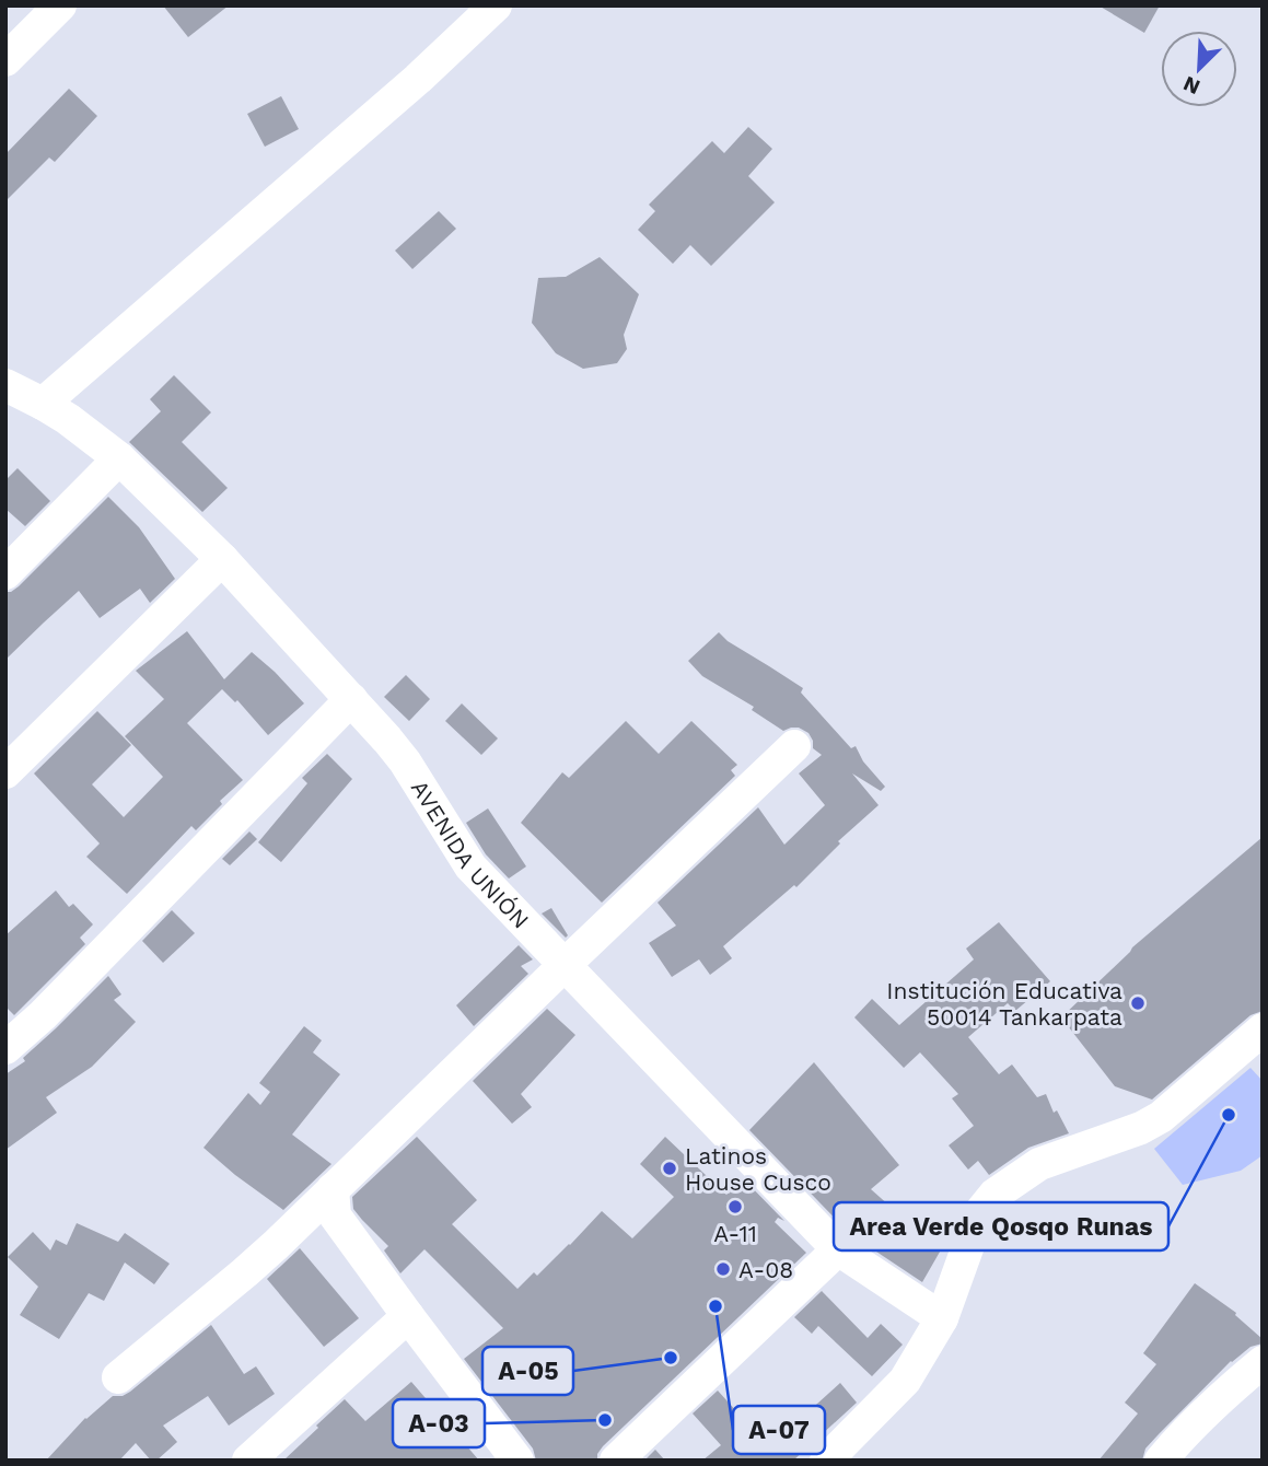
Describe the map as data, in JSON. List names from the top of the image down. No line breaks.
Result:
{"streets":{"street":["AVENIDA UNIÓN"]},"places":["Institución Educativa 50014 Tankarpata","Area Verde Qosqo Runas","Latinos House Cusco","A-11","A-08","A-07","A-05","A-03"],"north":"bottom left"}
